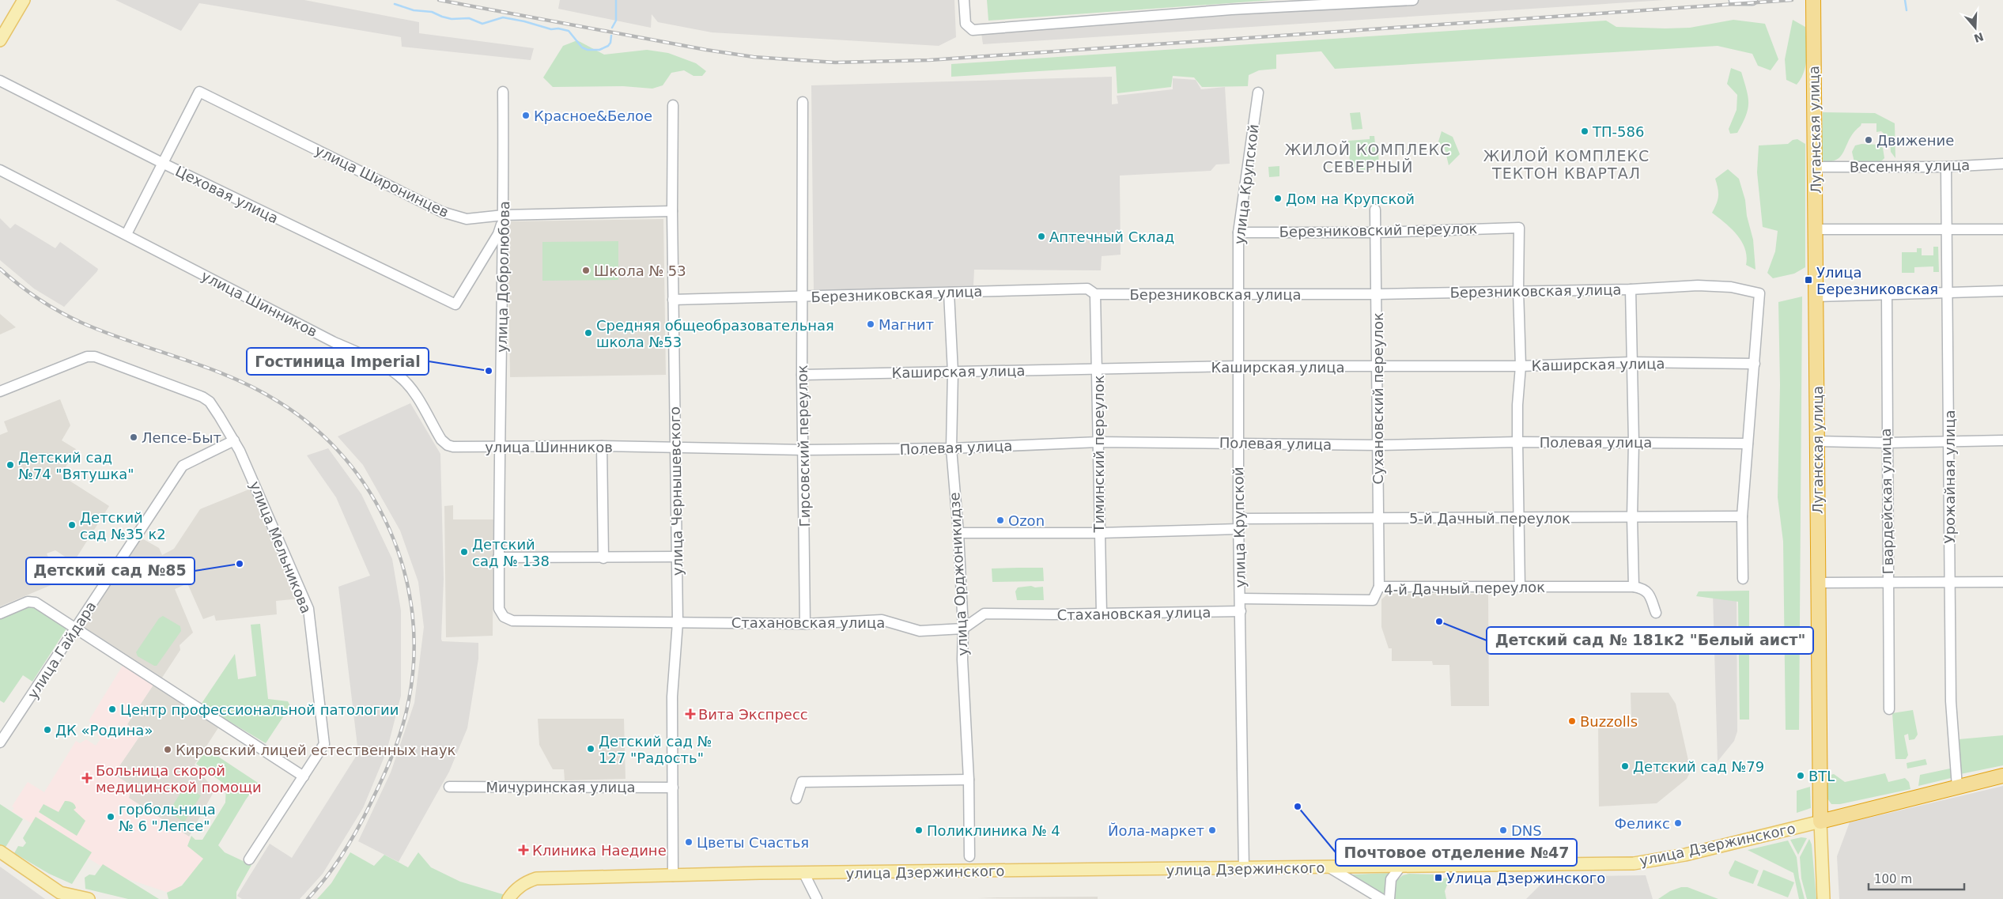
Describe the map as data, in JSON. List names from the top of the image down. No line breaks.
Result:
{"streets":{"highway":["Луганская улица","улица Дзержинского"],"street":["Весенняя улица","улица Широнинцев","улица Крупской","Цеховая улица","Березниковский переулок","улица Добролюбова","Березниковская улица","улица Шинников","Каширская улица","Сухановский переулок","Полевая улица","Гирсовский переулок","Тиминский переулок","Урожайная улица","улица Чернышевского","Гвардейская улица","5-й Дачный переулок","улица Мельникова","улица Орджоникидзе","4-й Дачный переулок","Стахановская улица","улица Гайдара","Мичуринская улица"]},"crossings":[["Луганская улица","Весенняя улица"],["Луганская улица","улица Дзержинского"],["Весенняя улица","Урожайная улица"],["улица Широнинцев","Цеховая улица"],["улица Широнинцев","улица Добролюбова"],["улица Широнинцев","улица Чернышевского"],["улица Крупской","Березниковский переулок"],["улица Крупской","Березниковская улица"],["улица Крупской","Каширская улица"],["улица Крупской","Полевая улица"],["улица Крупской","5-й Дачный переулок"],["улица Крупской","4-й Дачный переулок"],["улица Крупской","Стахановская улица"],["улица Крупской","улица Дзержинского"],["Цеховая улица","улица Добролюбова"],["Березниковский переулок","Березниковская улица"],["Березниковский переулок","Сухановский переулок"],["улица Добролюбова","улица Шинников"],["улица Добролюбова","Стахановская улица"],["Березниковская улица","Каширская улица"],["Березниковская улица","Сухановский переулок"],["Березниковская улица","Гирсовский переулок"],["Березниковская улица","Тиминский переулок"],["Березниковская улица","улица Чернышевского"],["Березниковская улица","улица Орджоникидзе"],["улица Шинников","Полевая улица"],["улица Шинников","Гирсовский переулок"],["улица Шинников","улица Чернышевского"],["Каширская улица","Сухановский переулок"],["Каширская улица","Гирсовский переулок"],["Каширская улица","Тиминский переулок"],["Каширская улица","улица Орджоникидзе"],["Сухановский переулок","Полевая улица"],["Сухановский переулок","5-й Дачный переулок"],["Сухановский переулок","4-й Дачный переулок"],["Полевая улица","Гирсовский переулок"],["Полевая улица","Тиминский переулок"],["Полевая улица","улица Орджоникидзе"],["Гирсовский переулок","Стахановская улица"],["Тиминский переулок","5-й Дачный переулок"],["Тиминский переулок","Стахановская улица"],["Урожайная улица","улица Дзержинского"],["улица Чернышевского","Стахановская улица"],["улица Чернышевского","Мичуринская улица"],["улица Чернышевского","улица Дзержинского"],["5-й Дачный переулок","улица Орджоникидзе"],["улица Мельникова","улица Гайдара"],["улица Орджоникидзе","Стахановская улица"]],"districts":["ЖИЛОЙ КОМПЛЕКС СЕВЕРНЫЙ","ЖИЛОЙ КОМПЛЕКС ТЕКТОН КВАРТАЛ"],"places":{"other":["Красное&Белое","ТП-586","Движение","Дом на Крупской","Аптечный Склад","Школа № 53","Магнит","Средняя общеобразовательная школа №53","Гостиница Imperial","Лепсе-Быт","Детский сад №74 \"Вятушка\"","Ozon","Детский сад №35 к2","Детский сад № 138","Детский сад №85","Детский сад № 181к2 \"Белый аист\"","Центр профессиональной патологии","Buzzolls","ДК «Родина»","Детский сад № 127 \"Радость\"","Кировский лицей естественных наук","Детский сад №79","BTL","Почтовое отделение №47","горбольница № 6 \"Лепсе\"","Феликс","Поликлиника № 4","Йола-маркет","DNS","Цветы Счастья"],"transit":["Улица Березниковская","Улица Дзержинского"],"health":["Вита Экспресс","Больница скорой медицинской помощи","Клиника Наедине"]},"scale_bar":"100 m","north":"bottom"}
